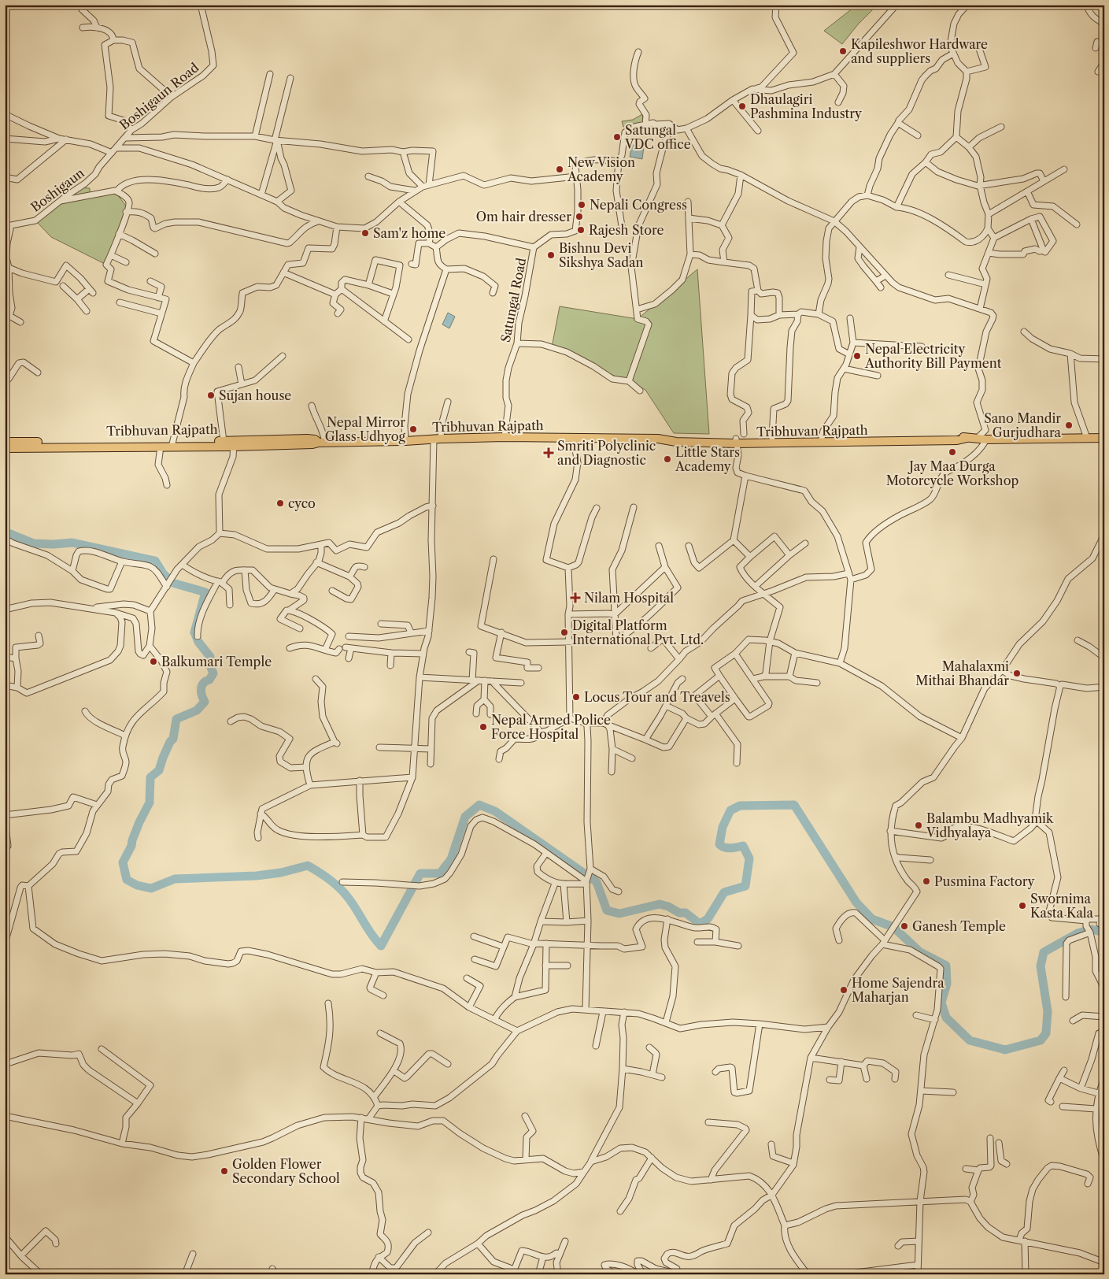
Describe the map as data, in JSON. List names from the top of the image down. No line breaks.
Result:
{"streets":{"highway":["Tribhuvan Rajpath"],"street":["Boshigaun Road","Boshigaun","Satungal Road"]},"crossings":[["Boshigaun Road","Boshigaun"],["Satungal Road","Tribhuvan Rajpath"]],"places":{"other":["Kapileshwor Hardware and suppliers","Dhaulagiri Pashmina Industry","Satungal VDC office","New Vision Academy","Nepali Congress","Om hair dresser","Rajesh Store","Sam'z home","Bishnu Devi Sikshya Sadan","Nepal Electricity Authority Bill Payment","Sujan house","Sano Mandir Gurjudhara","Nepal Mirror Glass Udhyog","Jay Maa Durga Motorcycle Workshop","Little Stars Academy","cyco","Digital Platform International Pvt. Ltd.","Balkumari Temple","Mahalaxmi Mithai Bhandar","Locus Tour and Treavels","Nepal Armed Police Force Hospital","Balambu Madhyamik Vidhyalaya","Pusmina Factory","Swornima Kasta Kala","Ganesh Temple","Home Sajendra Maharjan","Golden Flower Secondary School"],"health":["Smriti Polyclinic and Diagnostic","Nilam Hospital"]}}
